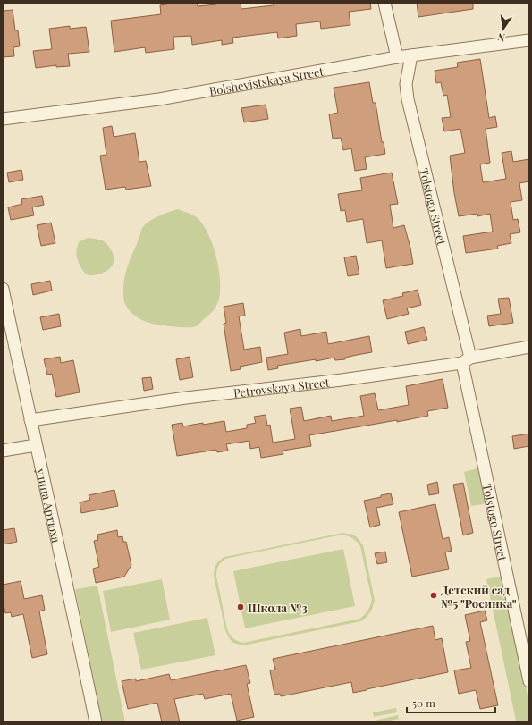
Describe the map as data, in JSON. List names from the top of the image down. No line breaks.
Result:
{"streets":{"street":["Bolshevistskaya Street","Tolstogo Street","Petrovskaya Street","улица Артюха"]},"crossings":[["Bolshevistskaya Street","Tolstogo Street"],["Tolstogo Street","Petrovskaya Street"],["Petrovskaya Street","улица Артюха"]],"places":["Детский сад №5 \"Росинка\"","Школа №3"],"scale_bar":"50 m","north":"bottom"}
